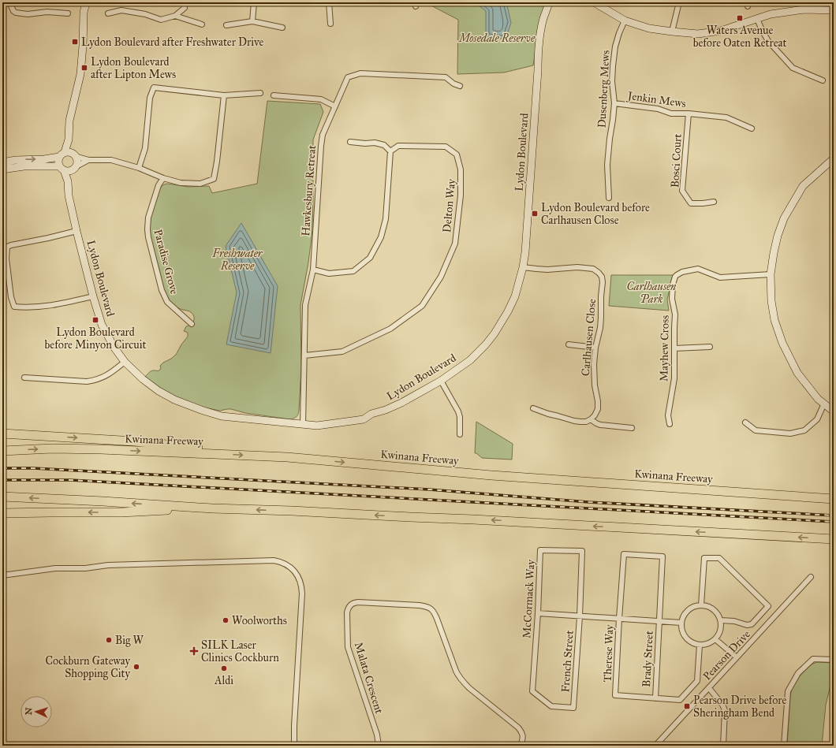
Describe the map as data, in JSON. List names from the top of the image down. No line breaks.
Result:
{"streets":{"highway":["Kwinana Freeway"],"street":["Dusenberg Mews","Jenkin Mews","Lydon Boulevard","Bosci Court","Hawkesbury Retreat","Delton Way","Paradise Grove","Carlhausen Close","Mayhew Cross","McCormack Way","Therese Way","Pearson Drive","Brady Street","French Street","Malata Crescent"]},"crossings":[["Dusenberg Mews","Jenkin Mews"],["Jenkin Mews","Bosci Court"],["Lydon Boulevard","Hawkesbury Retreat"],["Lydon Boulevard","Carlhausen Close"],["Hawkesbury Retreat","Delton Way"],["McCormack Way","French Street"],["Therese Way","Brady Street"]],"parks":["Mosedale Reserve","Freshwater Reserve","Carlhausen Park"],"places":{"transit":["Waters Avenue before Oaten Retreat","Lydon Boulevard after Freshwater Drive","Lydon Boulevard after Lipton Mews","Lydon Boulevard before Carlhausen Close","Lydon Boulevard before Minyon Circuit","Pearson Drive before Sheringham Bend"],"other":["Woolworths","Big W","Cockburn Gateway Shopping City","Aldi"],"health":["SILK Laser Clinics Cockburn"]},"north":"left"}
